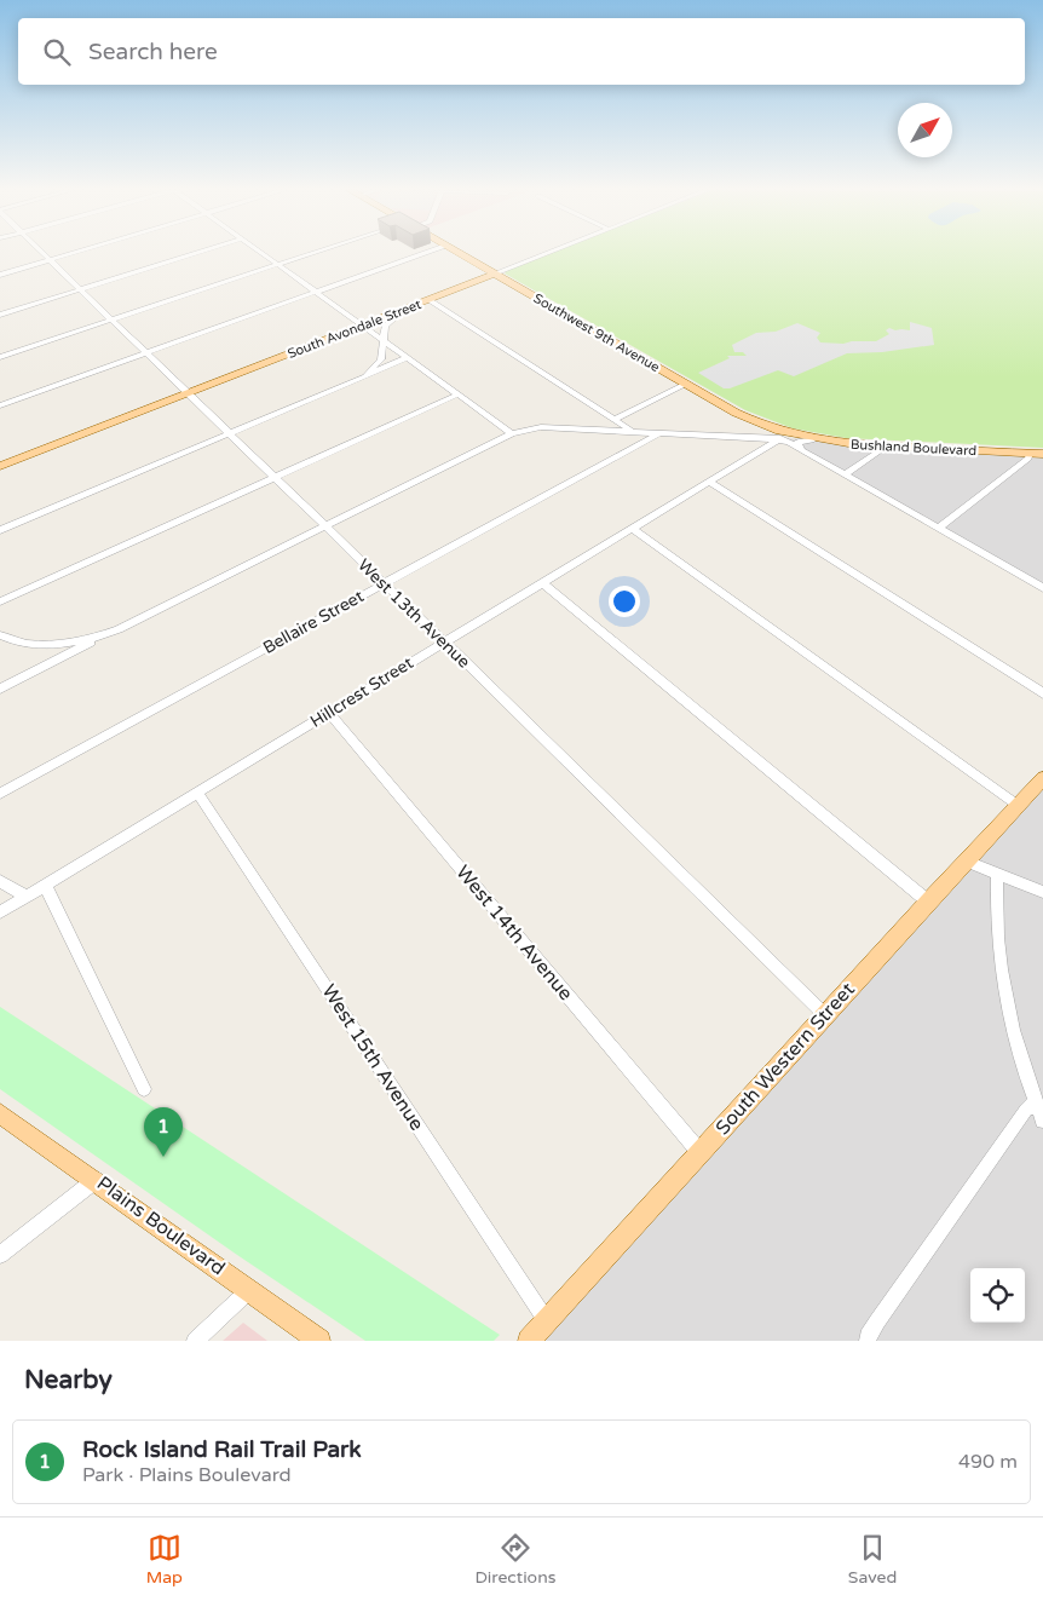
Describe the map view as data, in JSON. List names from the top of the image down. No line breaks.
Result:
{"streets":{"main road":["South Avondale Street","Southwest 9th Avenue","Bushland Boulevard","South Western Street","Plains Boulevard"],"street":["West 13th Avenue","Bellaire Street","Hillcrest Street","West 14th Avenue","West 15th Avenue"]},"crossings":[["South Avondale Street","Southwest 9th Avenue"],["South Avondale Street","West 13th Avenue"],["Southwest 9th Avenue","Bushland Boulevard"],["Southwest 9th Avenue","Hillcrest Street"],["Bushland Boulevard","West 13th Avenue"],["Bushland Boulevard","Bellaire Street"],["Bushland Boulevard","Hillcrest Street"],["West 13th Avenue","Bellaire Street"],["West 13th Avenue","Hillcrest Street"],["West 13th Avenue","South Western Street"],["Hillcrest Street","West 14th Avenue"],["Hillcrest Street","West 15th Avenue"],["West 14th Avenue","South Western Street"],["West 15th Avenue","South Western Street"]],"north":"top right","page":{"search":"Search here","pins":"1","heading":"Nearby","list":[{"mark":"1","name":"Rock Island Rail Trail Park","note":"Park · Plains Boulevard","value":"490 m"}],"nav":["Map","Directions","Saved"]}}
